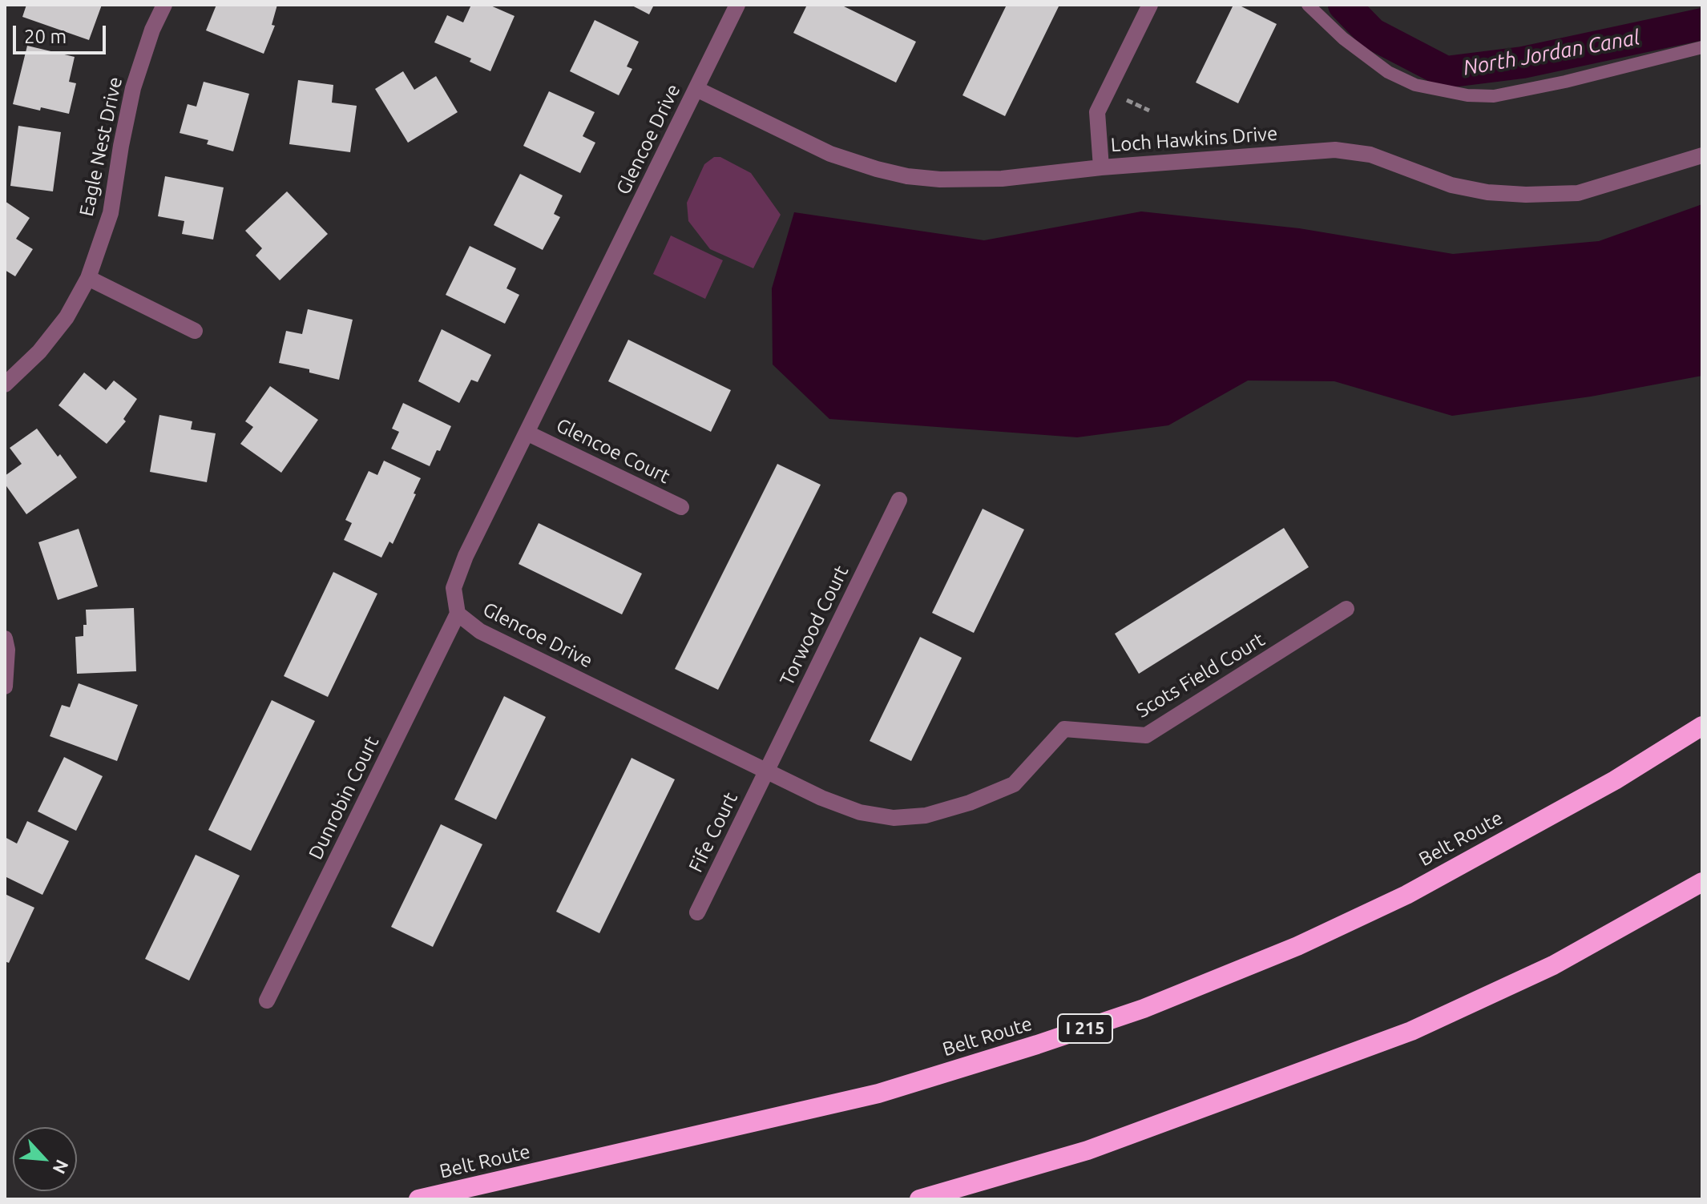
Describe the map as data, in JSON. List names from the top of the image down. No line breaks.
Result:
{"streets":{"highway":["Belt Route","I 215"],"street":["Glencoe Drive","Loch Hawkins Drive","Eagle Nest Drive","Glencoe Court","Torwood Court","Scots Field Court","Dunrobin Court","Fife Court"]},"crossings":[["Glencoe Drive","Loch Hawkins Drive"],["Glencoe Drive","Glencoe Court"],["Glencoe Drive","Torwood Court"],["Glencoe Drive","Scots Field Court"],["Glencoe Drive","Dunrobin Court"],["Glencoe Drive","Fife Court"],["Torwood Court","Fife Court"]],"water":["North Jordan Canal"],"scale_bar":"20 m","north":"bottom right"}
